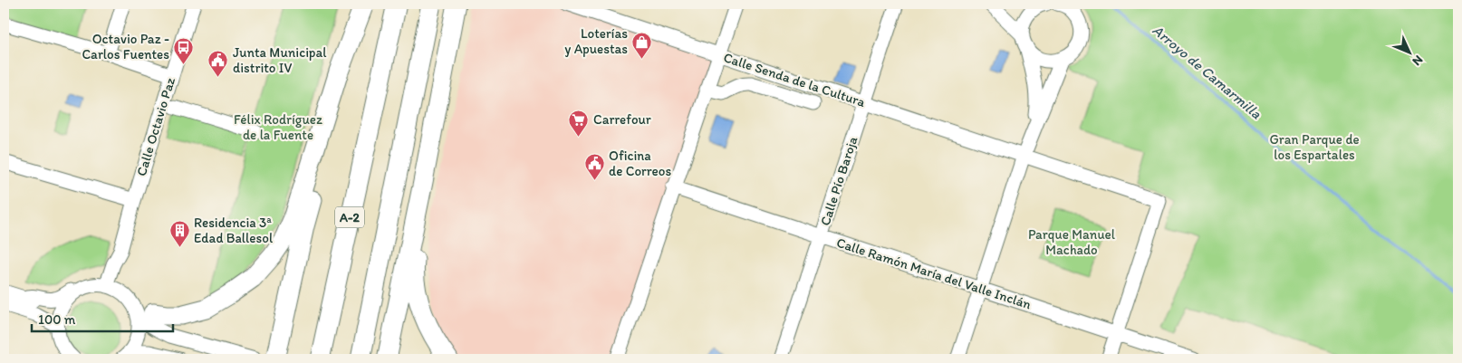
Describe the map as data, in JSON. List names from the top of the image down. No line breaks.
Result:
{"streets":{"highway":["A-2"],"street":["Calle Senda de la Cultura","Calle Octavio Paz","Calle Pío Baroja","Calle Ramón María del Valle Inclán"]},"crossings":[["Calle Senda de la Cultura","Calle Pío Baroja"],["Calle Senda de la Cultura","Calle Ramón María del Valle Inclán"],["Calle Pío Baroja","Calle Ramón María del Valle Inclán"]],"water":["Arroyo de Camarmilla"],"parks":["Félix Rodríguez de la Fuente","Gran Parque de los Espartales","Parque Manuel Machado"],"places":{"shop":["Loterías y Apuestas"],"bus stop":["Octavio Paz - Carlos Fuentes"],"public building":["Junta Municipal distrito IV","Oficina de Correos"],"supermarket":["Carrefour"],"building":["Residencia 3ª Edad Ballesol"]},"scale_bar":"100 m","north":"bottom right"}
